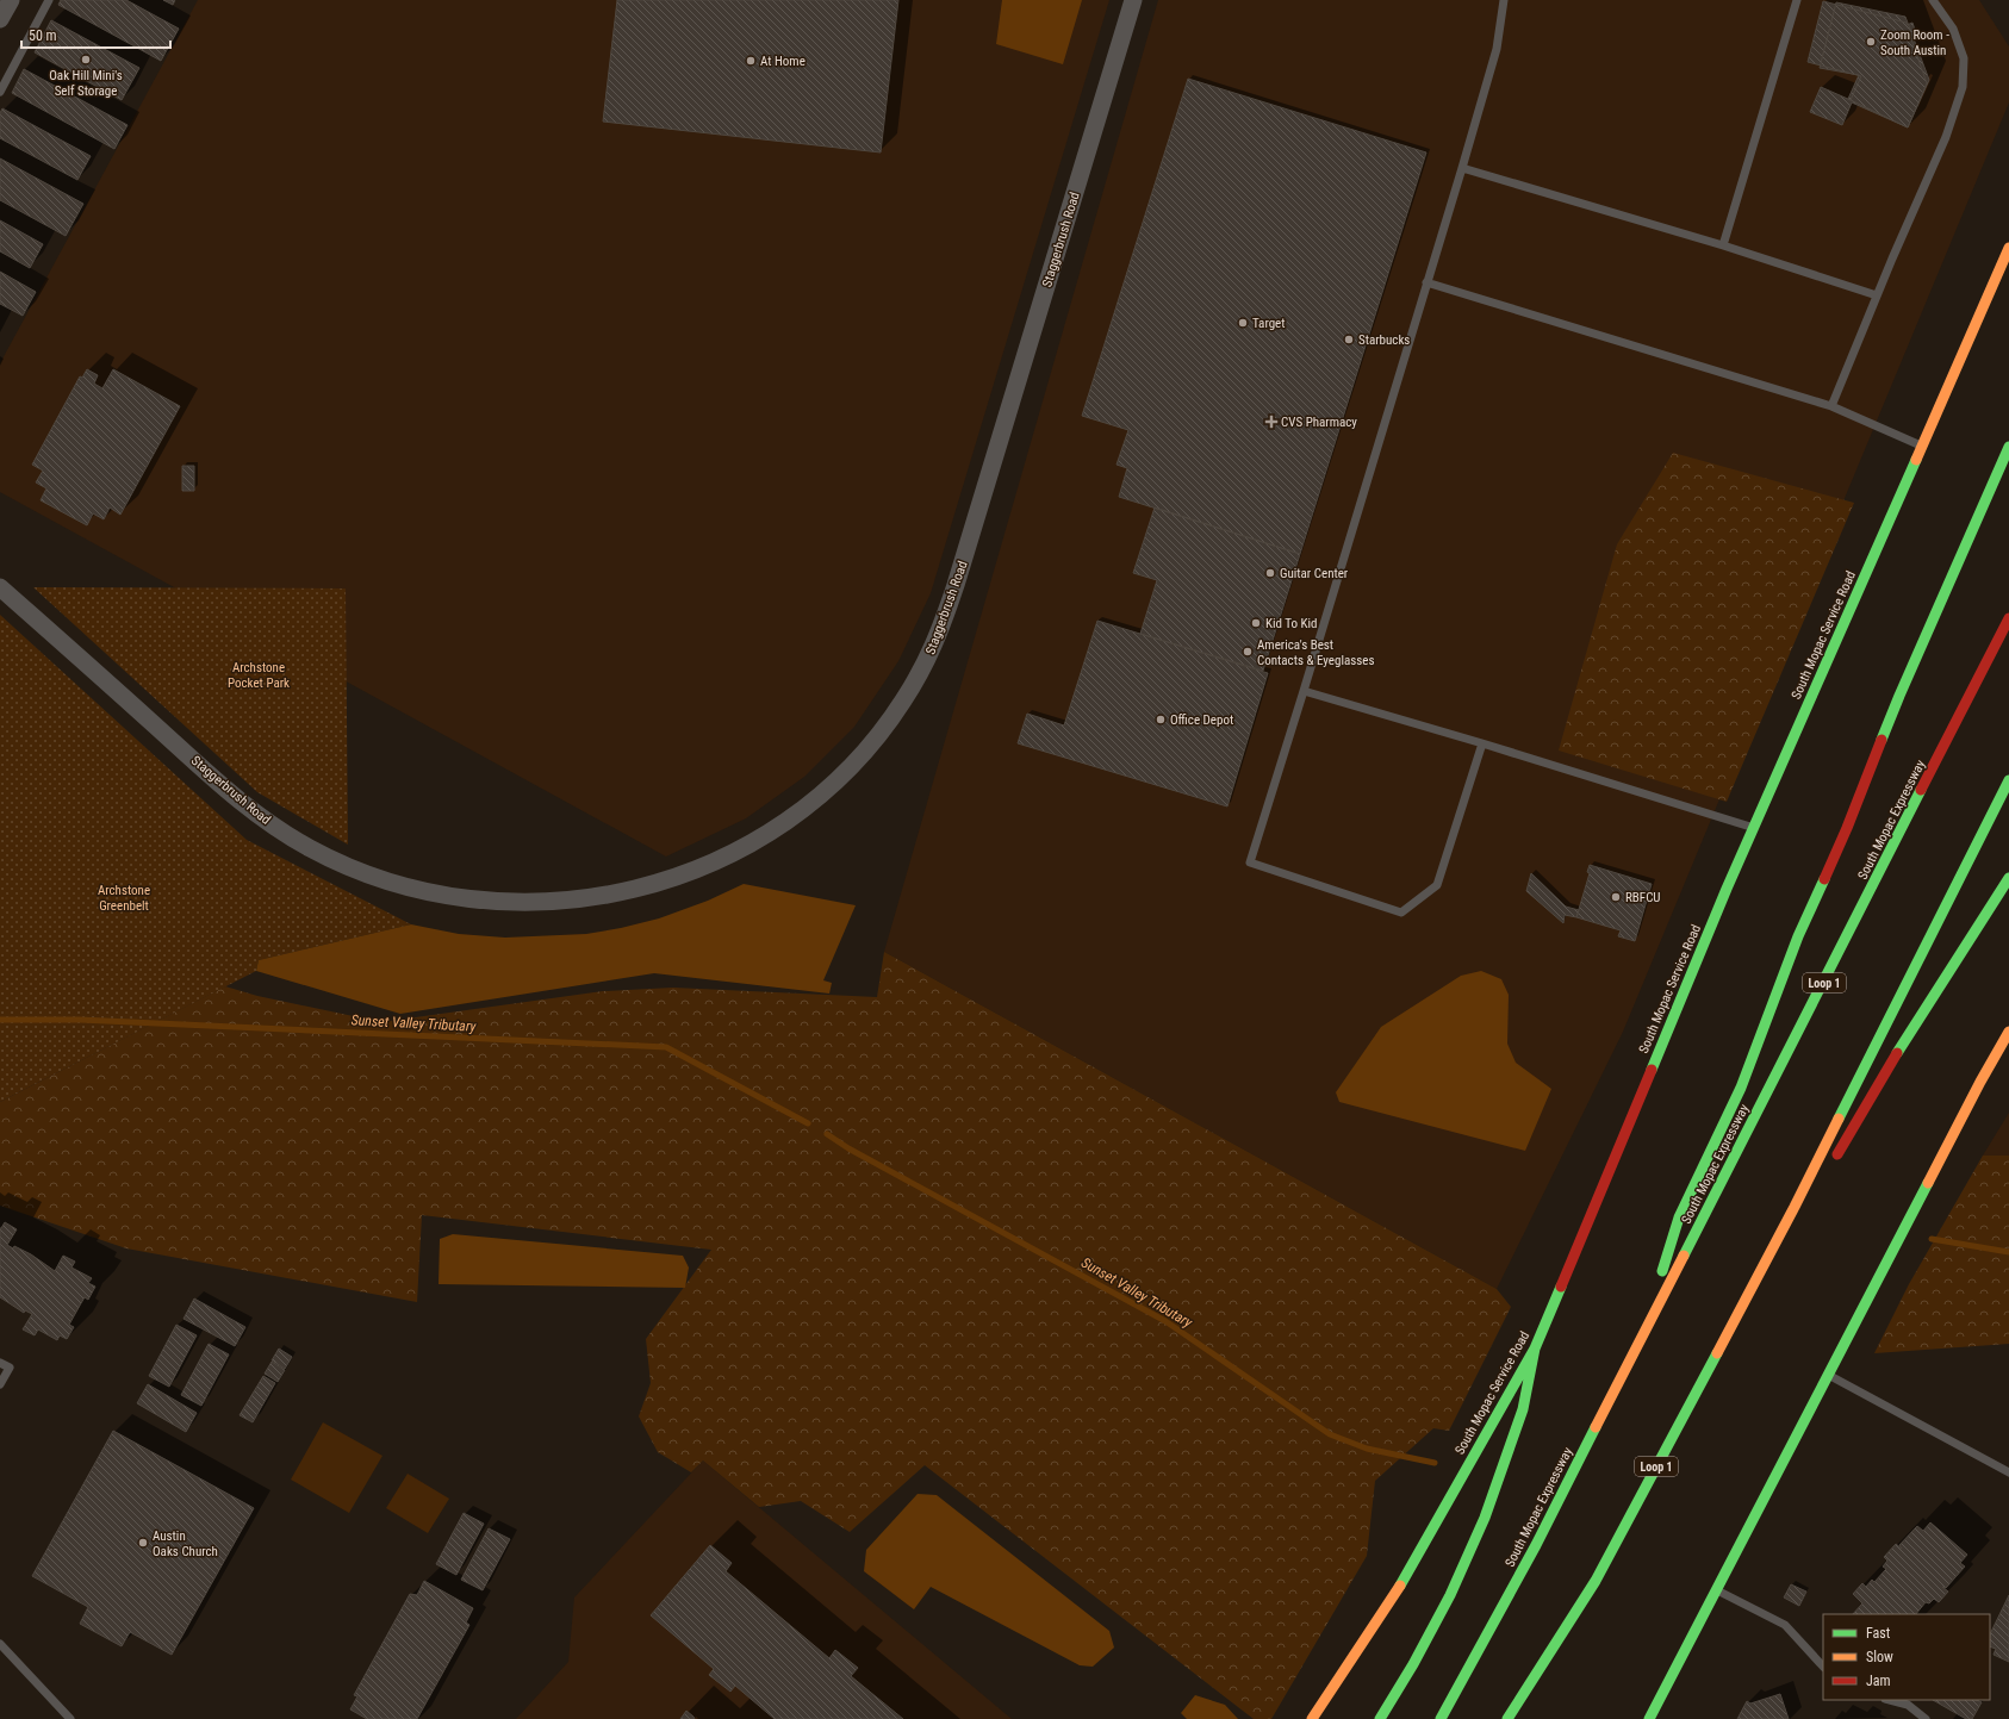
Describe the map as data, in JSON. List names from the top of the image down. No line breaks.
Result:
{"streets":{"main road":["South Mopac Service Road","South Mopac Expressway","Loop 1"],"street":["Staggerbrush Road"]},"water":["Sunset Valley Tributary"],"parks":["Archstone Pocket Park","Archstone Greenbelt"],"places":{"other":["Zoom Room - South Austin","Oak Hill Mini's Self Storage","At Home","Target","Starbucks","Guitar Center","Kid To Kid","America's Best Contacts & Eyeglasses","Office Depot","RBFCU","Austin Oaks Church"],"health":["CVS Pharmacy"]},"legend":["Fast","Slow","Jam"],"scale_bar":"50 m"}
